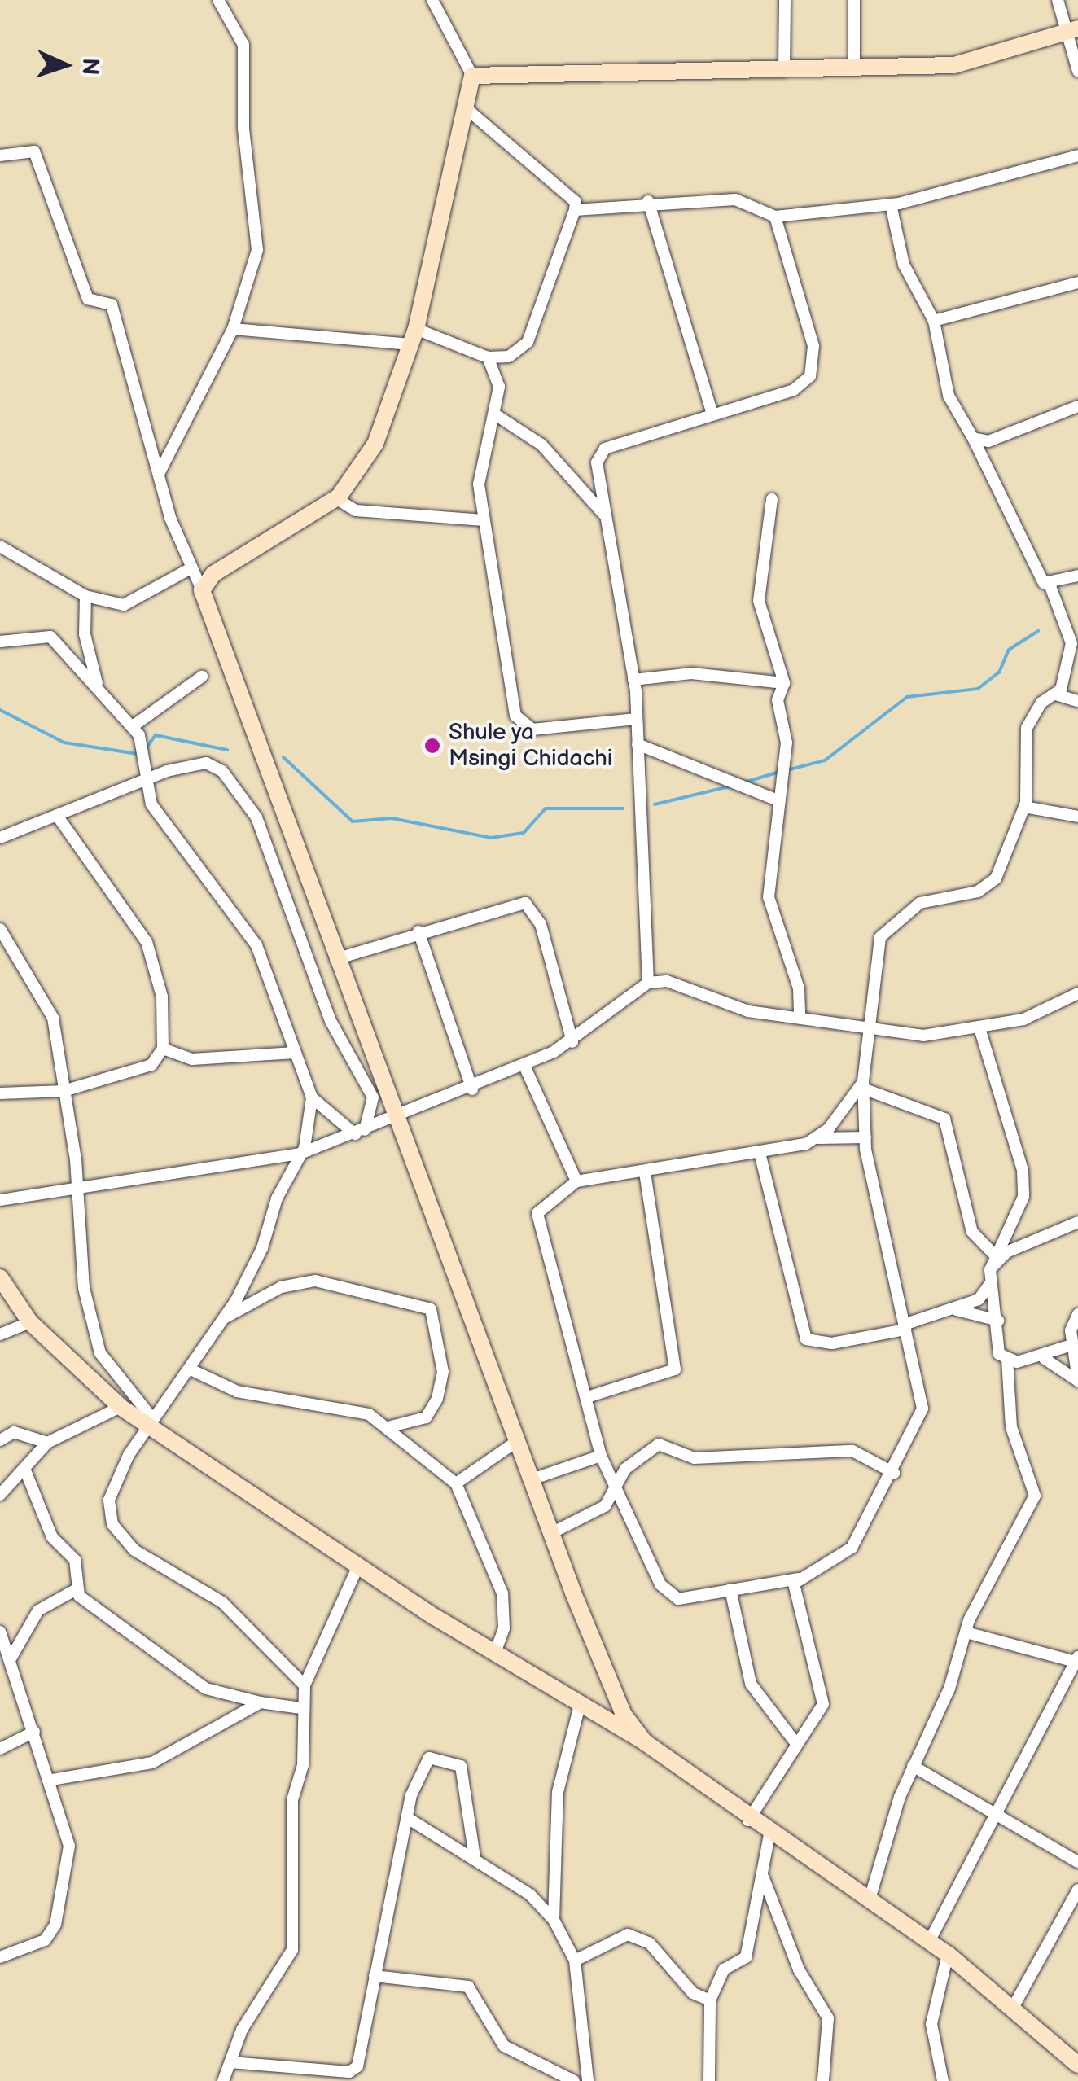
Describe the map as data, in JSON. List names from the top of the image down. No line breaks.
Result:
{"places":["Shule ya Msingi Chidachi"],"north":"right"}
